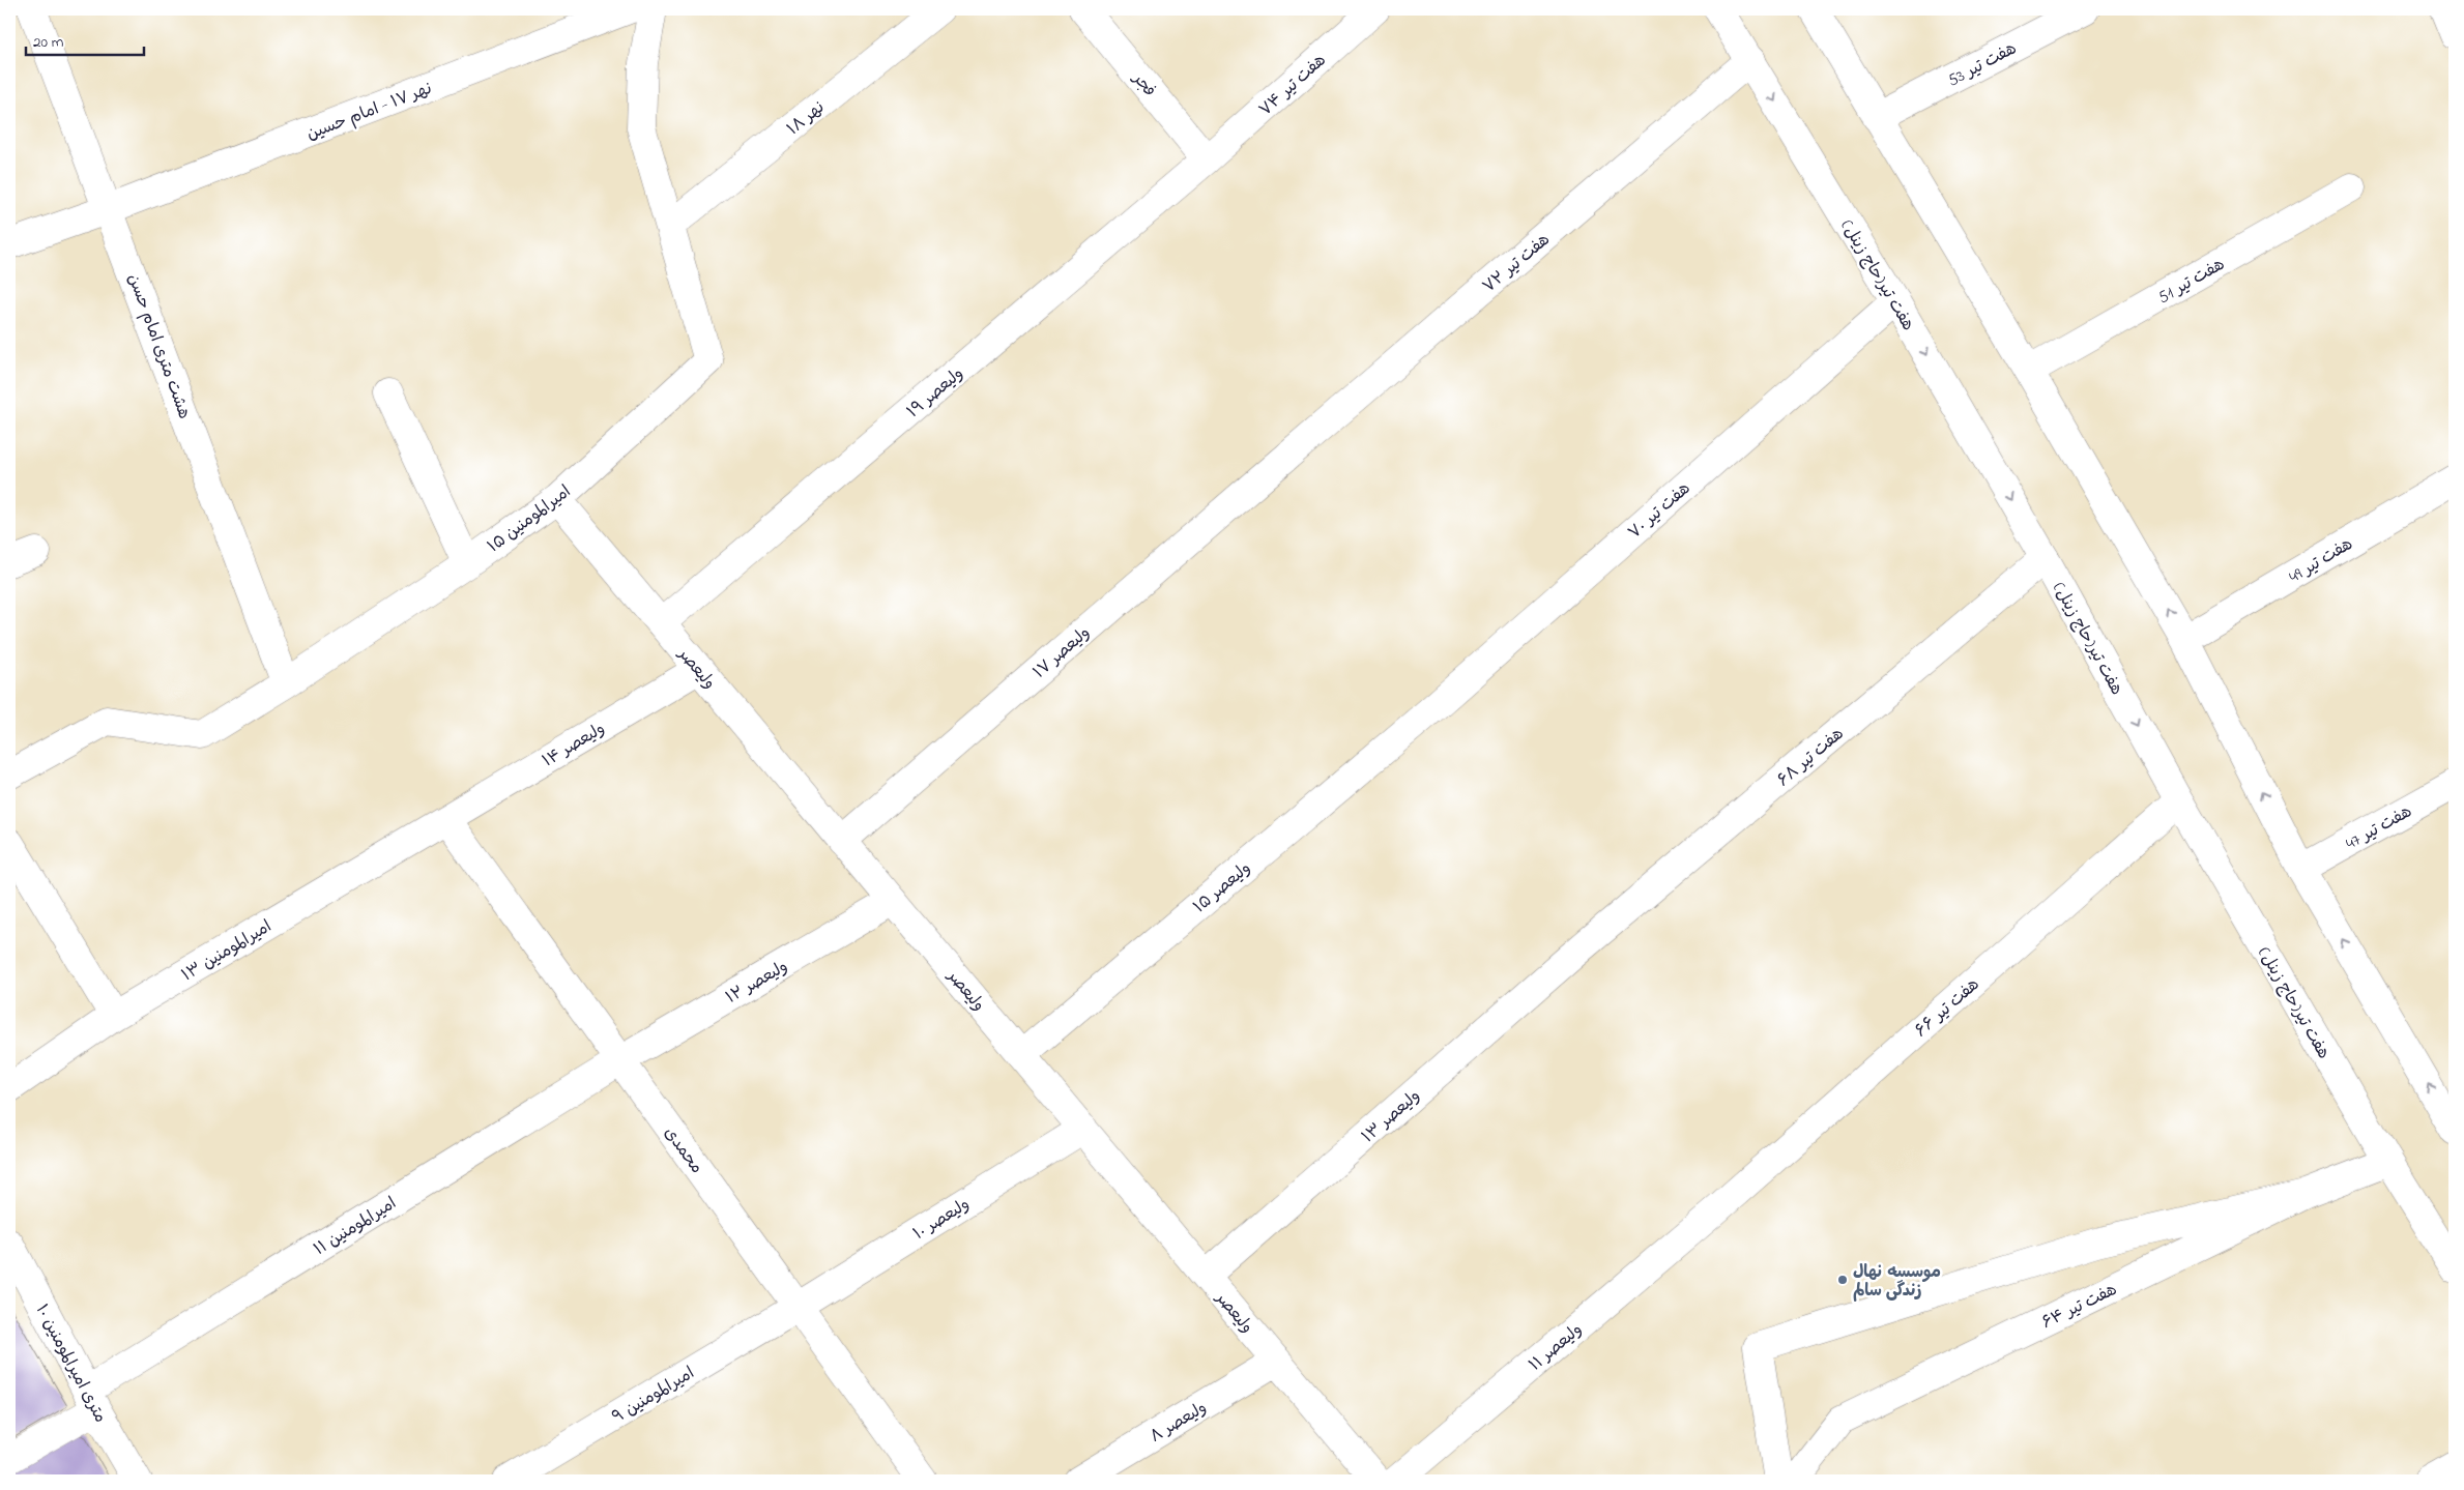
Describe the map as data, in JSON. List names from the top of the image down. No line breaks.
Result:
{"streets":{"street":["هفت تیر 53","فجر","هفت تیر ۷۴","نهر ۱۷ - امام حسین","نهر ۱۸","هفت تیر ۷۲","هفت تیر(حاج زینل)","هفت تیر 51","هشت متری امام حسن","ولیعصر ۱۹","هفت تیر ۷۰","امیرالمومنین ۱۵","هفت تیر 49","ولیعصر ۱۷","ولیعصر","ولیعصر ۱۴","هفت تیر ۶۸","هفت تیر 47","ولیعصر ۱۵","امیرالمومنین ۱۳","ولیعصر ۱۲","هفت تیر ۶۶","ولیعصر ۱۳","محمدی","ولیعصر ۱۰","امیرالمومنین ۱۱","هفت تیر ۶۴","ولیعصر ۱۱","۱۰ متری امیرالمومنین","امیرالمومنین ۹","ولیعصر ۸"]},"crossings":[["فجر","هفت تیر ۷۴"],["فجر","ولیعصر ۱۹"],["هفت تیر ۷۴","ولیعصر ۱۹"],["نهر ۱۷ - امام حسین","هشت متری امام حسن"],["نهر ۱۸","امیرالمومنین ۱۵"],["هفت تیر ۷۲","هفت تیر(حاج زینل)"],["هفت تیر ۷۲","ولیعصر ۱۷"],["هفت تیر(حاج زینل)","هفت تیر ۷۰"],["هفت تیر(حاج زینل)","هفت تیر ۶۸"],["هفت تیر(حاج زینل)","هفت تیر ۶۶"],["هفت تیر(حاج زینل)","هفت تیر ۶۴"],["هشت متری امام حسن","امیرالمومنین ۱۵"],["ولیعصر ۱۹","ولیعصر"],["هفت تیر ۷۰","ولیعصر ۱۵"],["امیرالمومنین ۱۵","ولیعصر"],["ولیعصر ۱۷","ولیعصر"],["ولیعصر","ولیعصر ۱۴"],["ولیعصر","ولیعصر ۱۵"],["ولیعصر","ولیعصر ۱۲"],["ولیعصر","ولیعصر ۱۳"],["ولیعصر","ولیعصر ۱۰"],["ولیعصر","ولیعصر ۸"],["ولیعصر ۱۴","امیرالمومنین ۱۳"],["ولیعصر ۱۴","محمدی"],["هفت تیر ۶۸","ولیعصر ۱۳"],["امیرالمومنین ۱۳","محمدی"],["ولیعصر ۱۲","محمدی"],["ولیعصر ۱۲","امیرالمومنین ۱۱"],["هفت تیر ۶۶","ولیعصر ۱۱"],["محمدی","ولیعصر ۱۰"],["محمدی","امیرالمومنین ۱۱"],["محمدی","امیرالمومنین ۹"],["ولیعصر ۱۰","امیرالمومنین ۹"],["امیرالمومنین ۱۱","۱۰ متری امیرالمومنین"]],"places":["موسسه نهال زندگی سالم"],"scale_bar":"20 m"}
